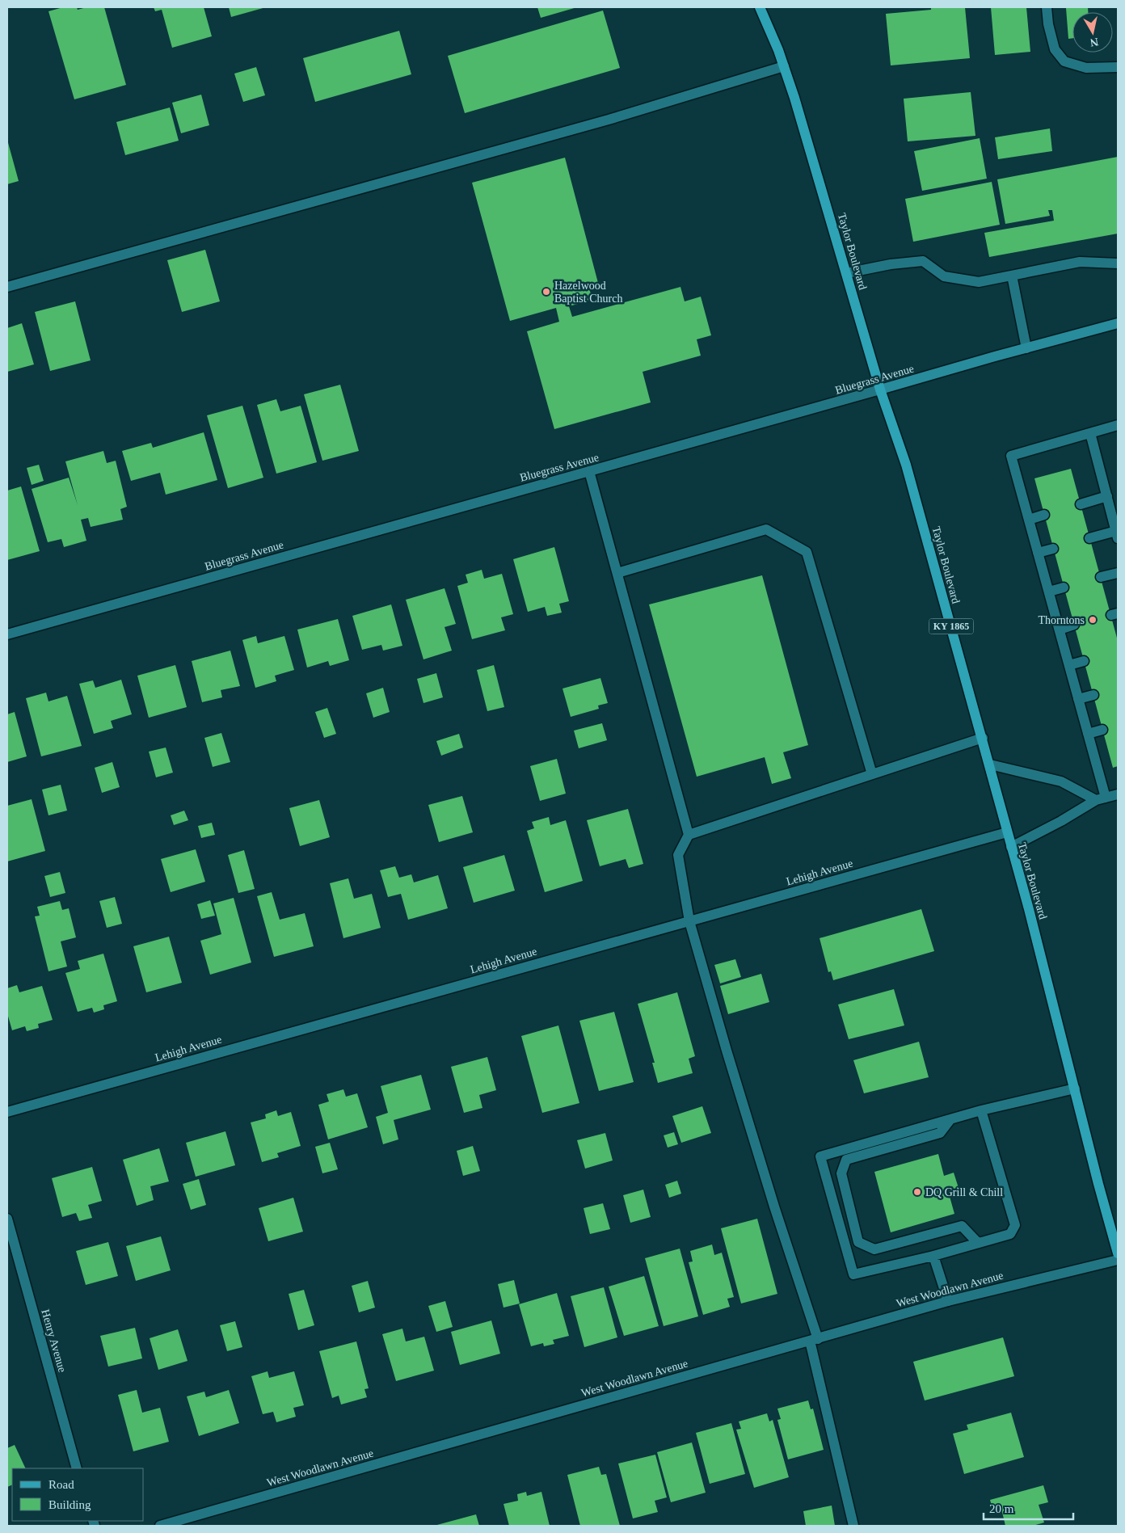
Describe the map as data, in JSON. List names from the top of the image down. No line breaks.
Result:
{"streets":{"main road":["Taylor Boulevard","KY 1865"],"street":["Bluegrass Avenue","Lehigh Avenue","West Woodlawn Avenue","Henry Avenue"]},"crossings":[["Taylor Boulevard","Bluegrass Avenue"],["Taylor Boulevard","Lehigh Avenue"]],"places":["Hazelwood Baptist Church","Thorntons","DQ Grill & Chill"],"legend":["Road","Building"],"scale_bar":"20 m","north":"bottom"}
